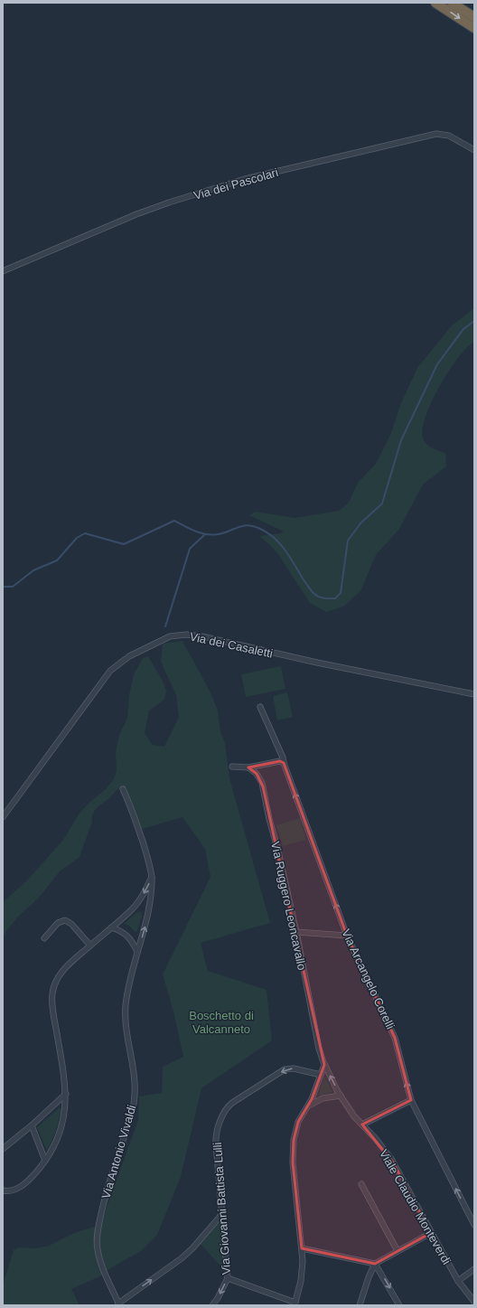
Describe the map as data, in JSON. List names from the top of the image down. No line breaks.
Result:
{"streets":{"street":["Via dei Pascolari","Via dei Casaletti","Via Ruggero Leoncavallo","Via Arcangelo Corelli","Via Antonio Vivaldi","Viale Claudio Monteverdi","Via Giovanni Battista Lulli"]},"crossings":[["Via Ruggero Leoncavallo","Viale Claudio Monteverdi"]],"one_way":["Via Arcangelo Corelli","Via Giovanni Battista Lulli"],"parks":["Boschetto di Valcanneto"]}
